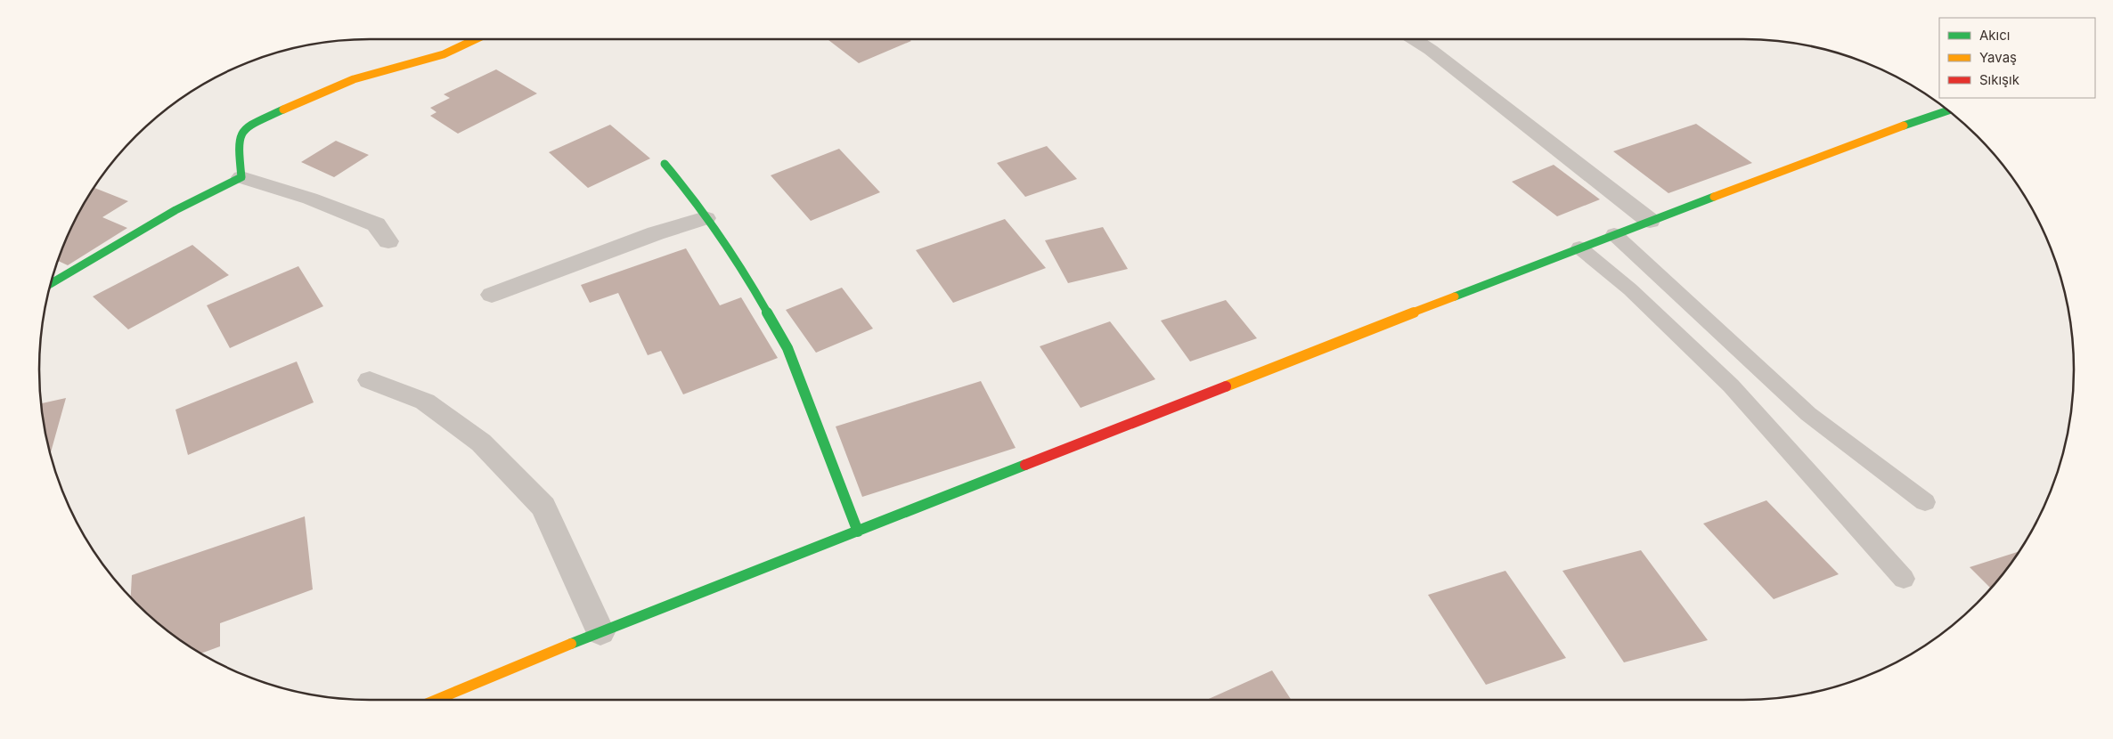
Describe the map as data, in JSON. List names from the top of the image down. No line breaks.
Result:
{"legend":["Akıcı","Yavaş","Sıkışık"]}
